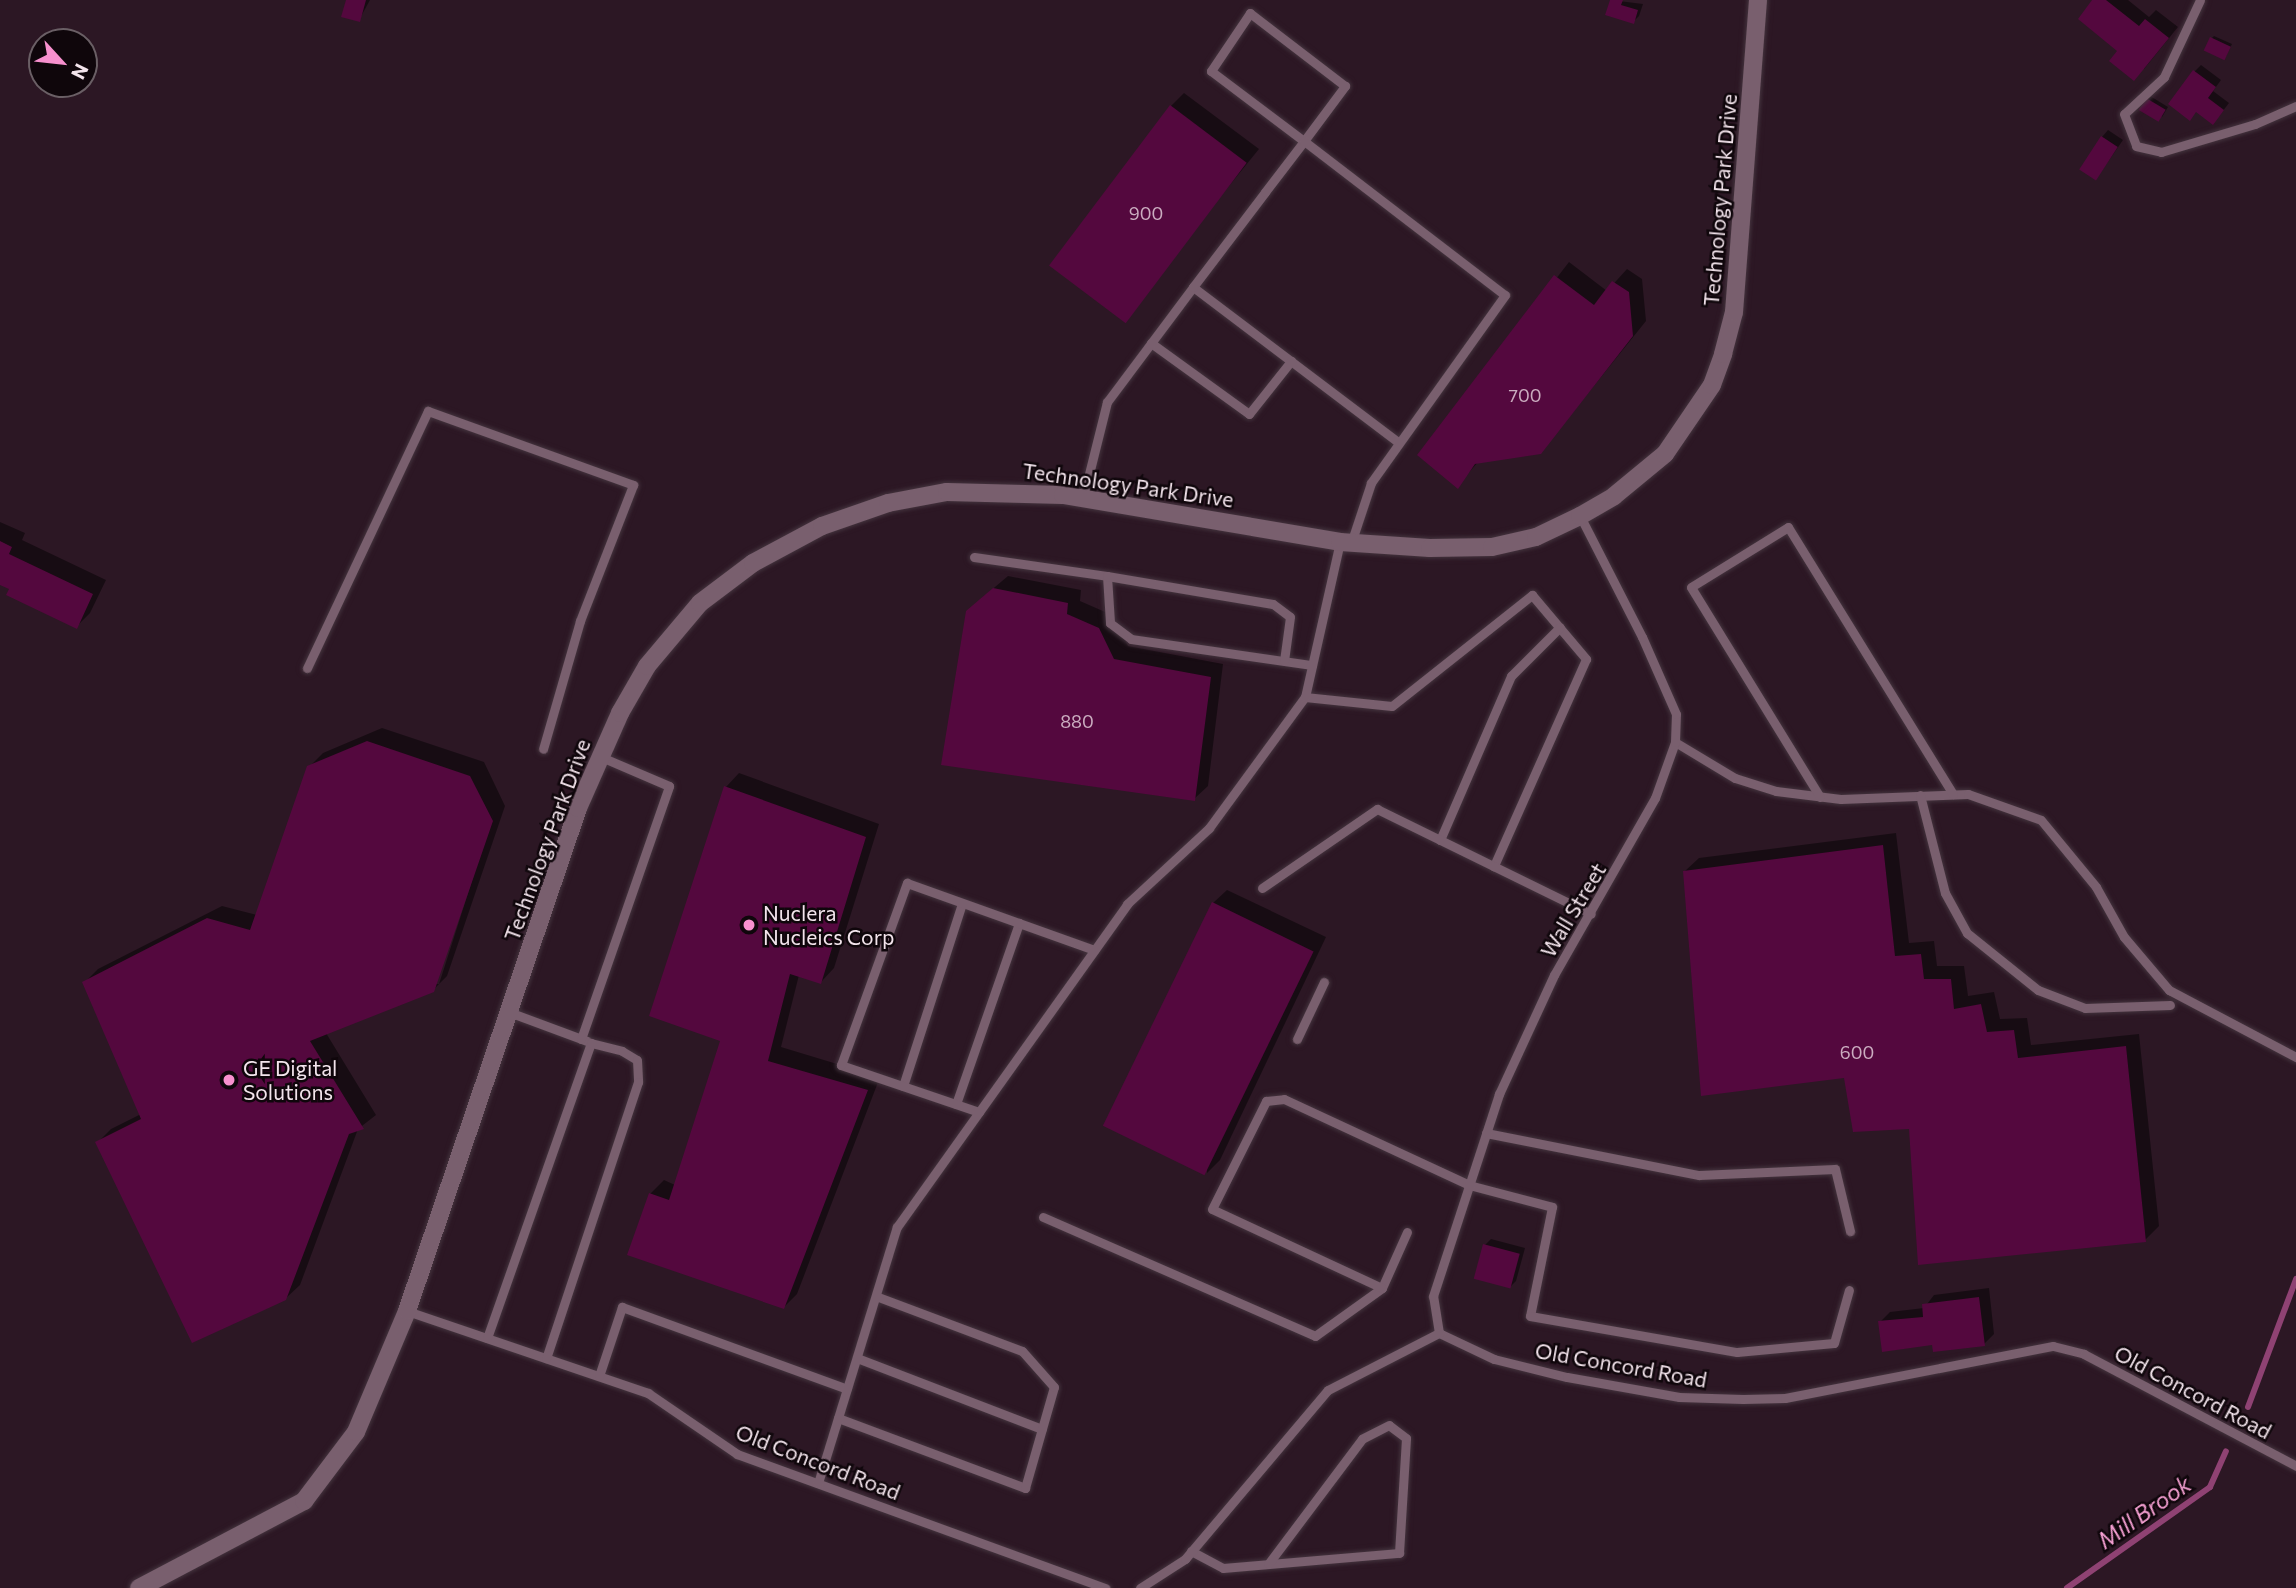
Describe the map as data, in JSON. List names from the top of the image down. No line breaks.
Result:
{"streets":{"street":["Technology Park Drive"],"lane":["Wall Street","Old Concord Road"]},"crossings":[["Technology Park Drive","Wall Street"],["Technology Park Drive","Old Concord Road"],["Wall Street","Old Concord Road"]],"water":["Mill Brook"],"places":["Nuclera Nucleics Corp","GE Digital Solutions"],"house_numbers":["900","700","880","600"],"north":"bottom right"}
